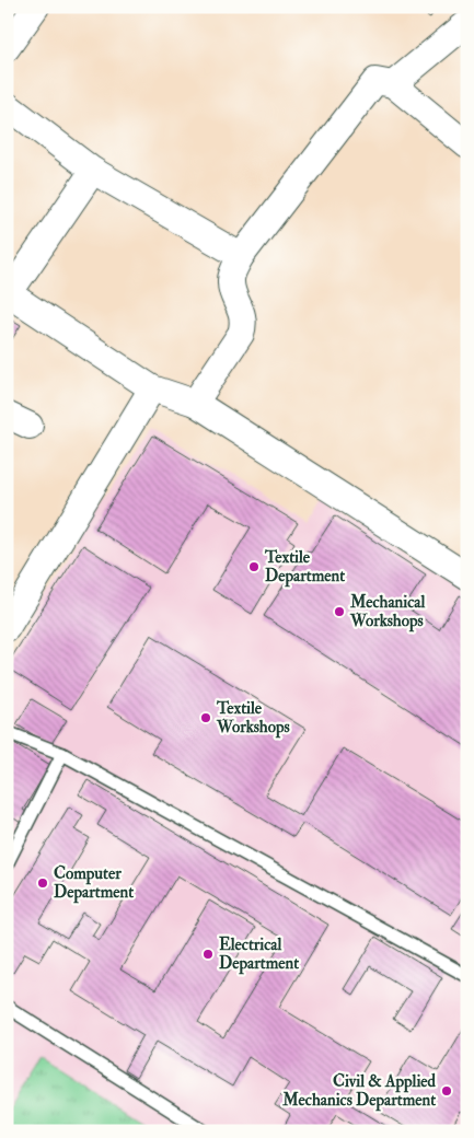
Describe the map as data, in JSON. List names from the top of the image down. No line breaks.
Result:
{"places":["Textile Department","Mechanical Workshops","Textile Workshops","Computer Department","Electrical Department","Civil & Applied Mechanics Department"]}
